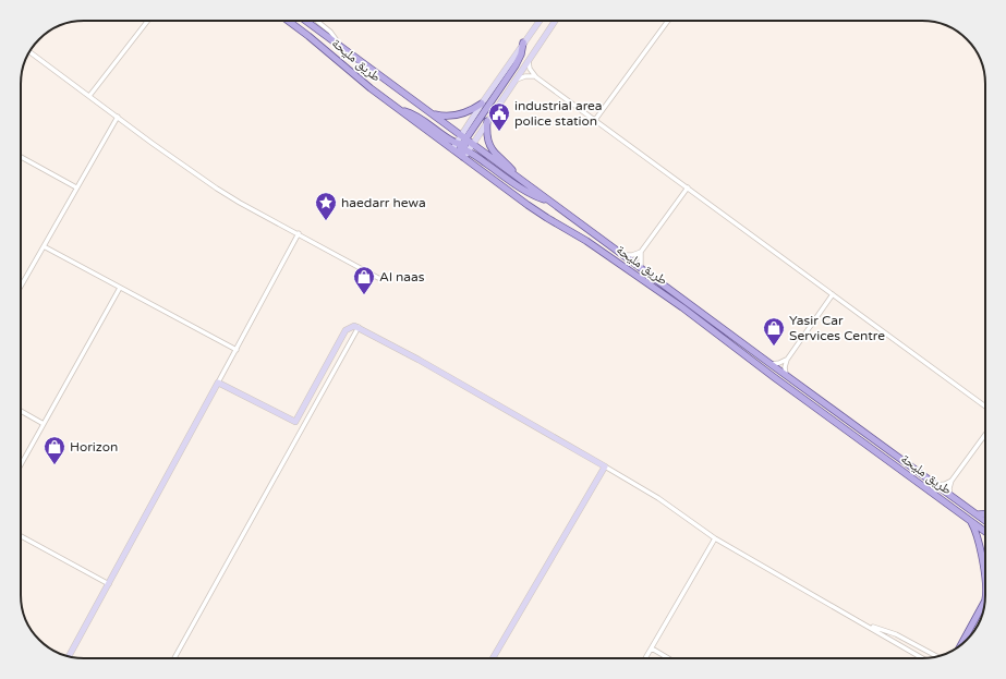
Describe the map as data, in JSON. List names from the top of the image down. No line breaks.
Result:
{"streets":{"main road":["طريق مليحة"]},"places":{"public building":["industrial area police station"],"place":["haedarr hewa"],"shop":["Al naas","Yasir Car Services Centre","Horizon"]}}
